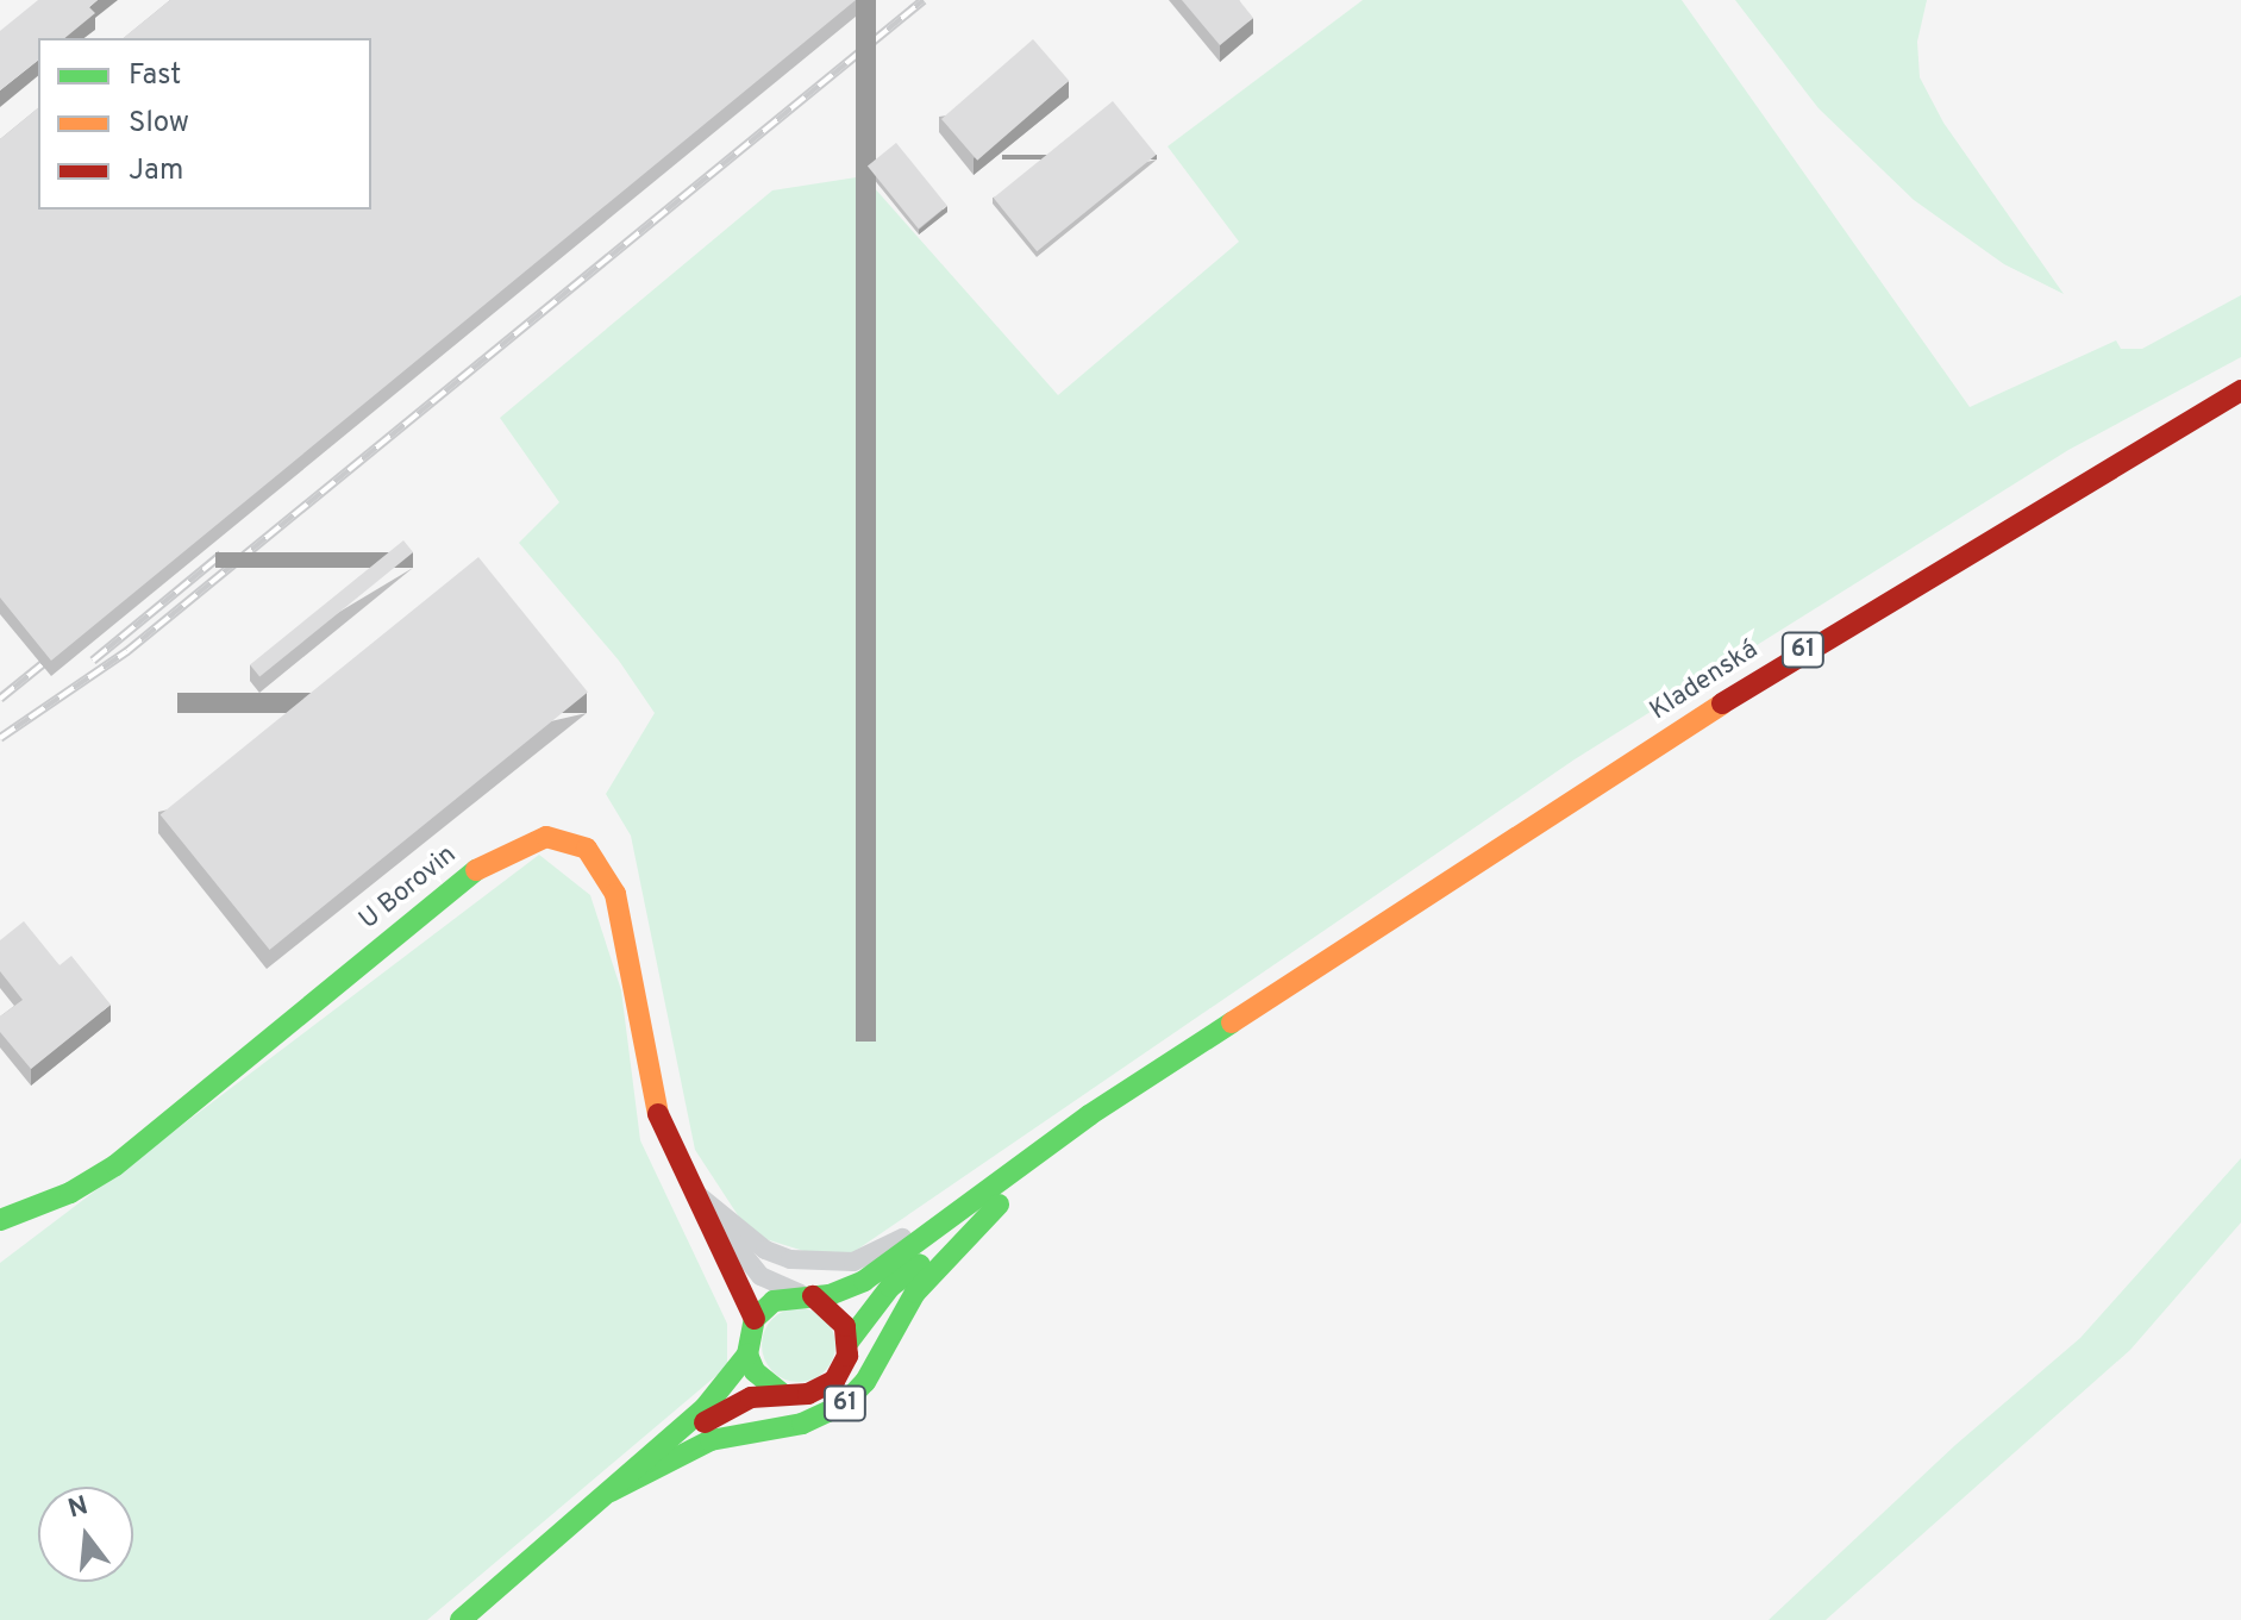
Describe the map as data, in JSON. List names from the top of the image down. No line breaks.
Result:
{"streets":{"main road":["61","Kladenská","U Borovin"]},"crossings":[["61","Kladenská"],["61","U Borovin"]],"legend":["Fast","Slow","Jam"],"north":"top"}
